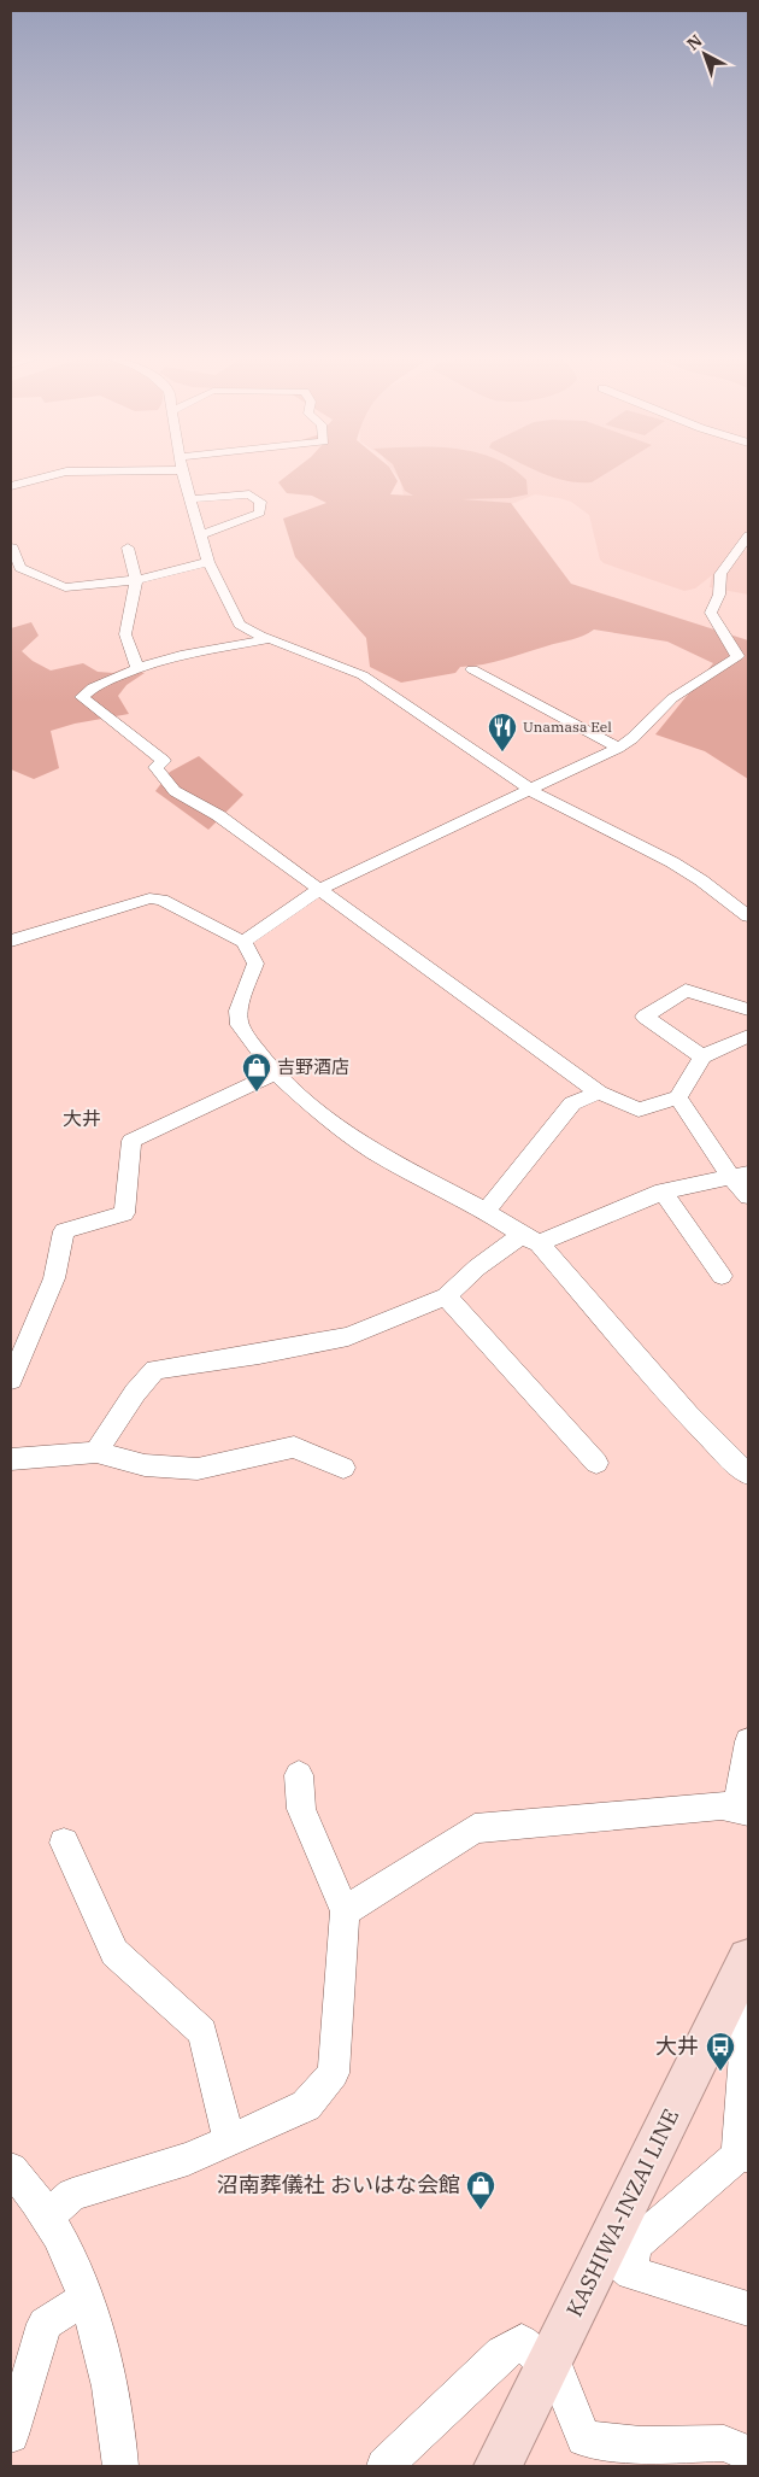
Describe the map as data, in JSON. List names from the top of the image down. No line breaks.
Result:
{"streets":{"main road":["KASHIWA-INZAI LINE"]},"districts":["大井"],"places":{"restaurant":["Unamasa Eel"],"shop":["吉野酒店","沼南葬儀社 おいはな会館"],"bus stop":["大井"]},"north":"top left"}
